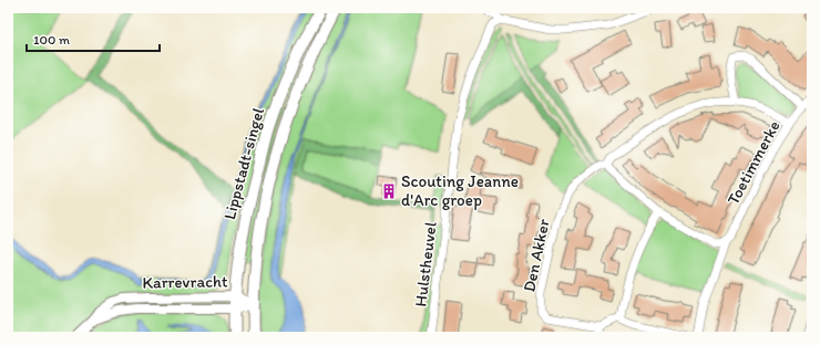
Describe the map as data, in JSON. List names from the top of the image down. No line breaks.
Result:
{"streets":{"main road":["Lippstadt-singel"],"street":["Toetimmerke","Den Akker","Hulstheuvel","Karrevracht"]},"crossings":[["Toetimmerke","Den Akker"],["Lippstadt-singel","Karrevracht"]],"places":{"building":["Scouting Jeanne d'Arc groep"]},"scale_bar":"100 m"}
